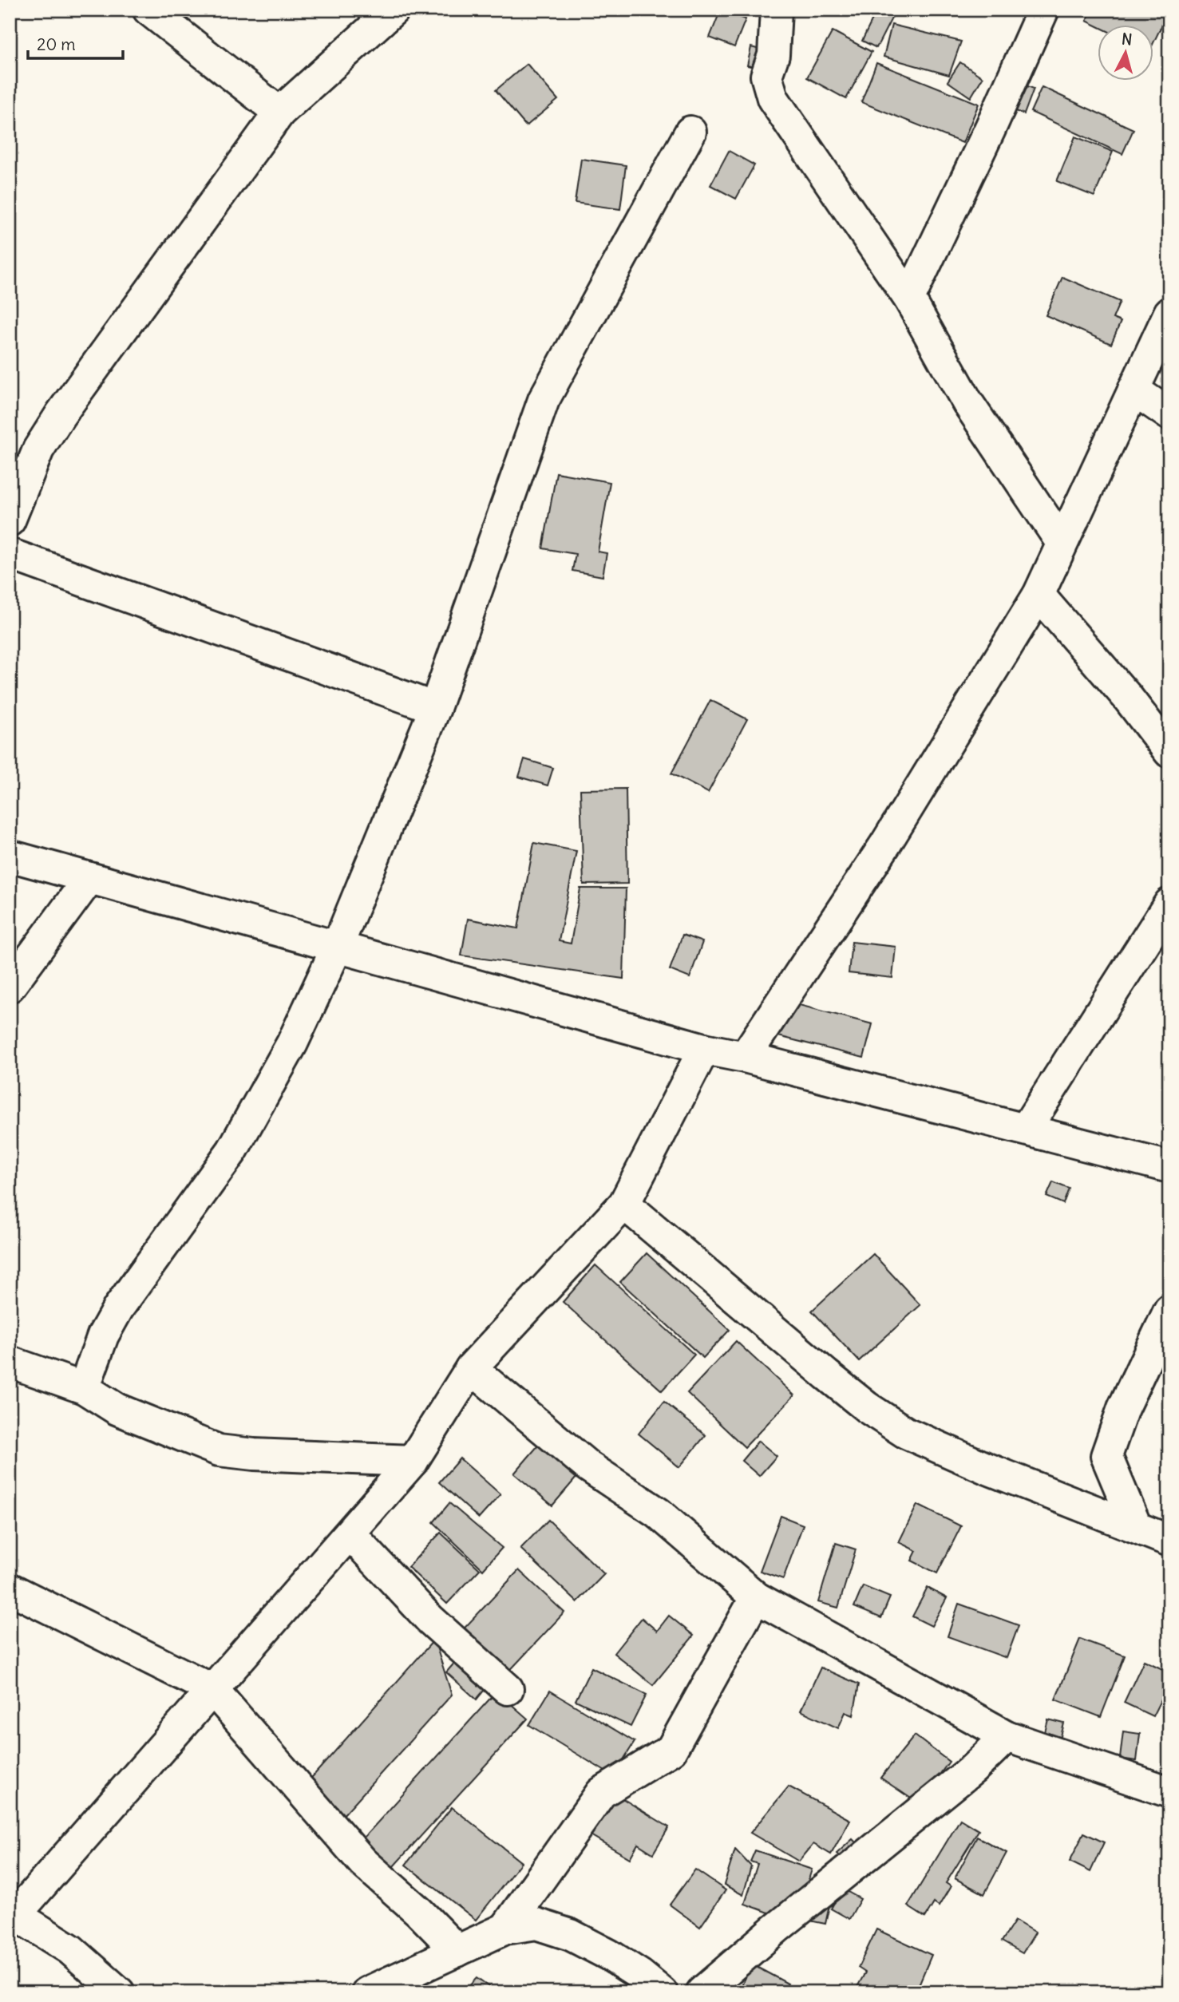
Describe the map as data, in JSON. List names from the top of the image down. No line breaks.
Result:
{"scale_bar":"20 m","north":"top"}
